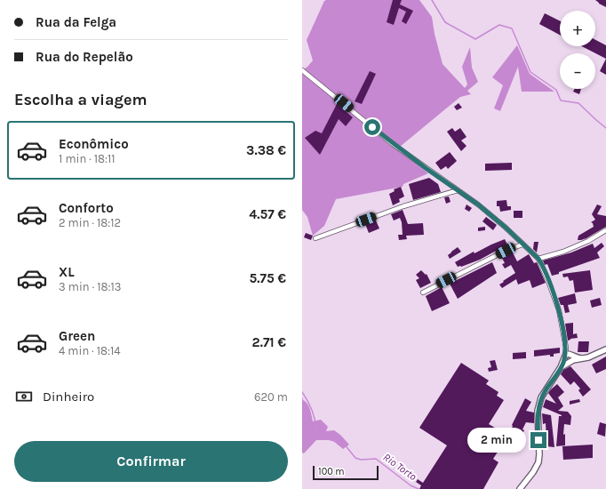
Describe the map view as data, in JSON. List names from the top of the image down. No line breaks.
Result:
{"water":["Rio Torto"],"scale_bar":"100 m","page":{"banner":["Rua da Felga","Rua do Repelão"],"map_buttons":["+","−"],"heading":"Escolha a viagem","list":[{"name":"Econômico","note":"1 min · 18:11","value":"3.38 €"},{"name":"Conforto","note":"2 min · 18:12","value":"4.57 €"},{"name":"XL","note":"3 min · 18:13","value":"5.75 €"},{"name":"Green","note":"4 min · 18:14","value":"2.71 €"}],"pay":["Dinheiro","620 m"],"bubble":"2 min","buttons":"Confirmar","scale":"100 m"}}
